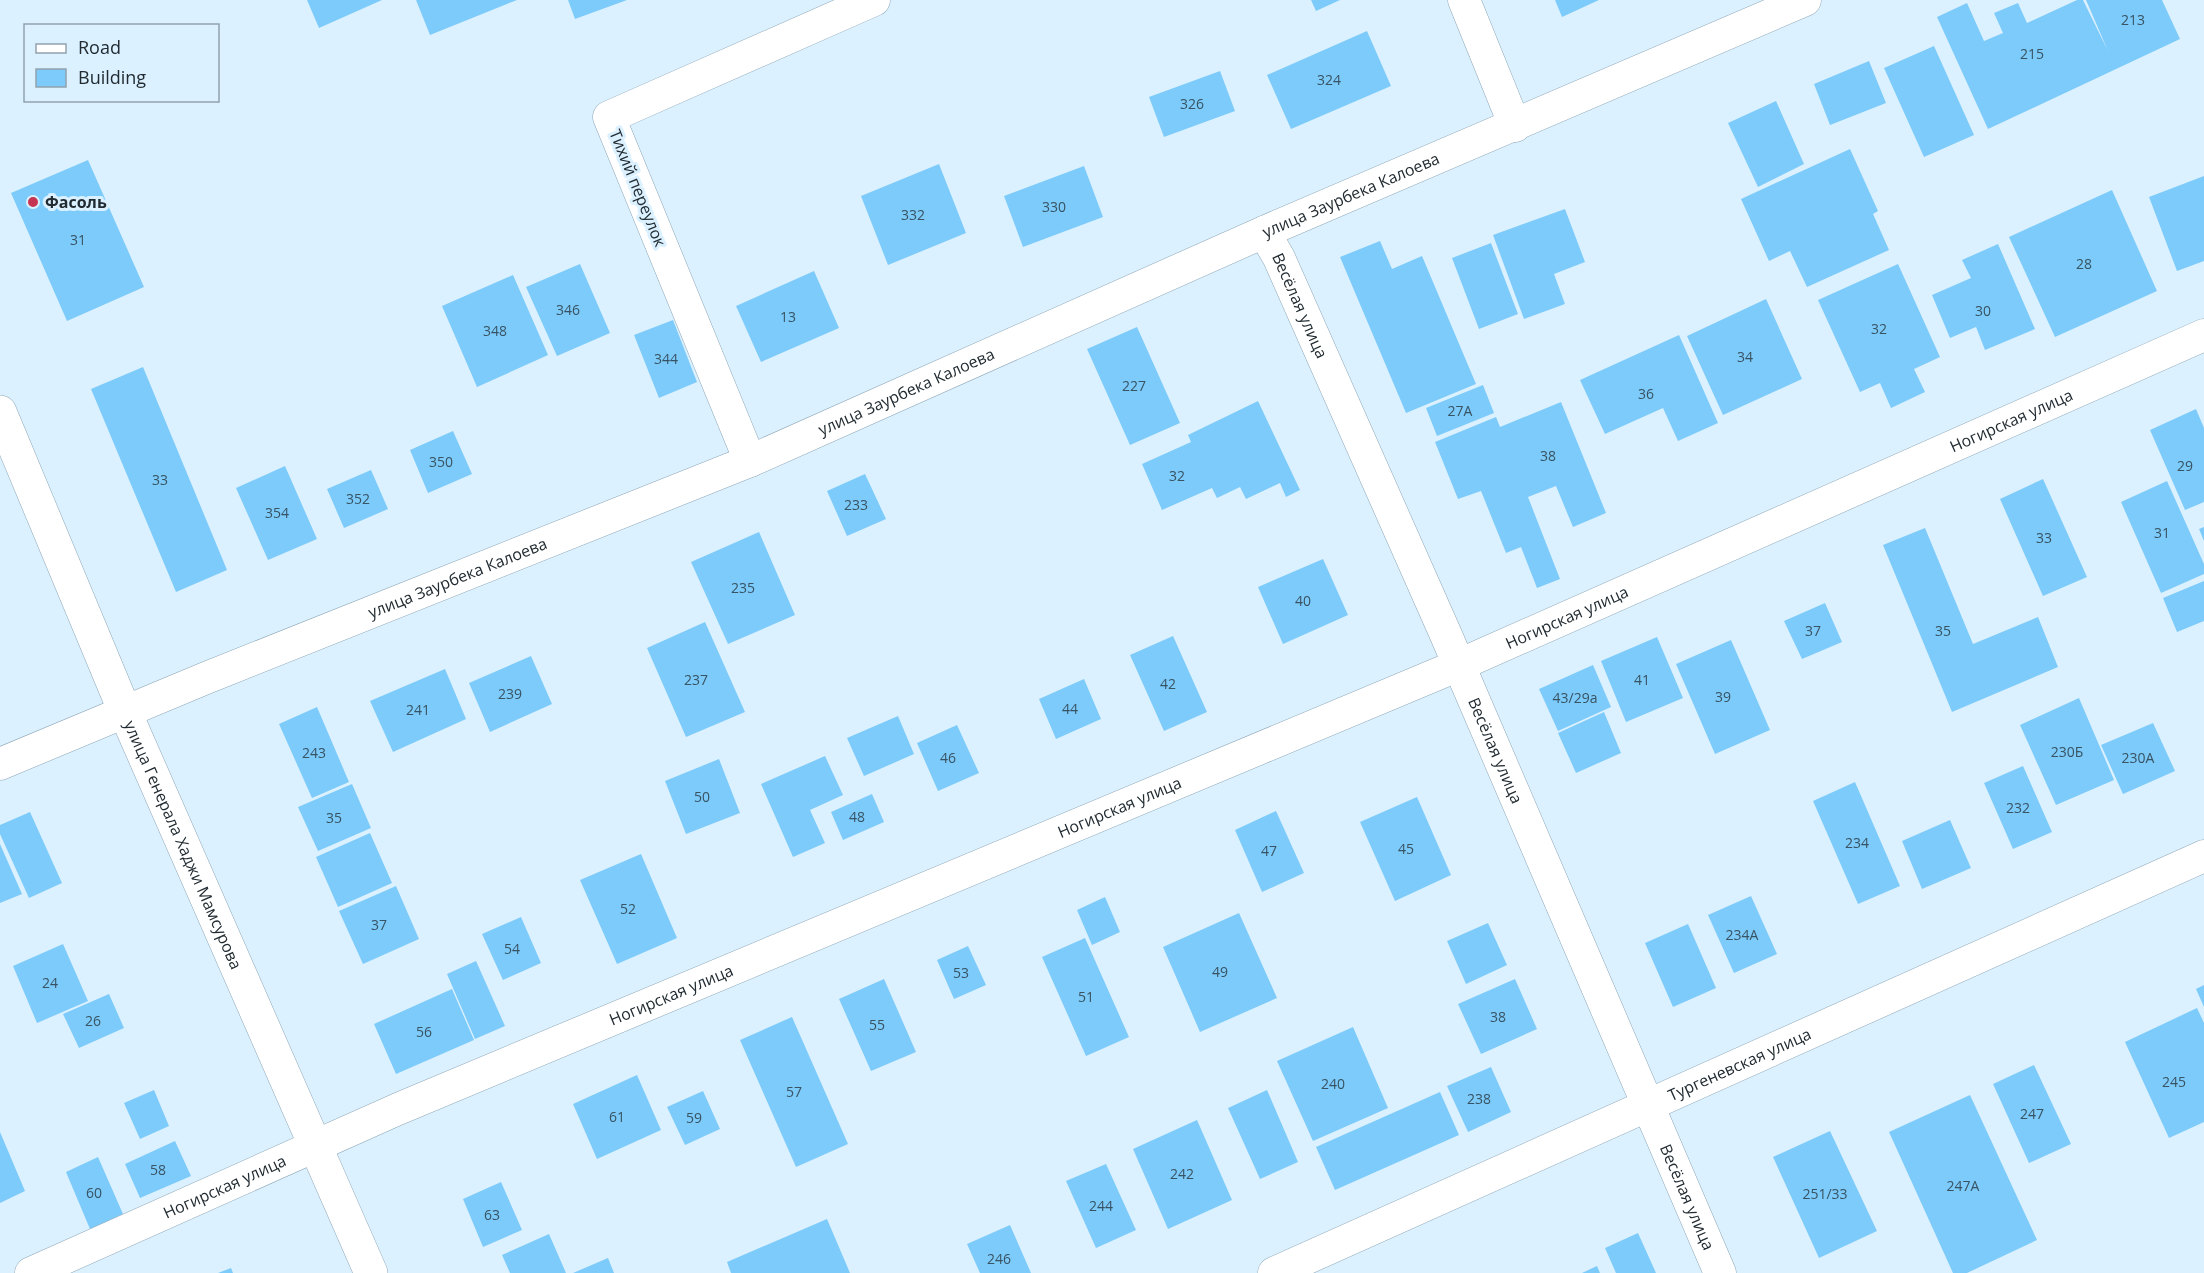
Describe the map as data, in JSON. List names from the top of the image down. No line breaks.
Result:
{"streets":{"main road":["улица Генерала Хаджи Мамсурова"],"street":["Тихий переулок","улица Заурбека Калоева","Весёлая улица","Ногирская улица","Тургеневская улица"]},"crossings":[["Тихий переулок","улица Заурбека Калоева"],["улица Заурбека Калоева","Весёлая улица"],["улица Заурбека Калоева","улица Генерала Хаджи Мамсурова"],["Весёлая улица","Ногирская улица"],["Весёлая улица","Тургеневская улица"],["Ногирская улица","улица Генерала Хаджи Мамсурова"]],"places":["Фасоль"],"house_numbers":["213","215","324","326","330","332","31","28","346","30","13","32","348","34","344","227","36","27А","38","350","29","32","33","352","233","354","31","33","235","40","37","35","237","41","42","239","39","43/29а","44","241","230Б","243","46","230А","50","232","48","35","234","45","47","52","37","234А","54","49","53","24","51","38","26","55","56","245","240","57","238","247","61","59","58","242","247А","60","251/33","244","63","246"],"legend":["Road","Building"]}
